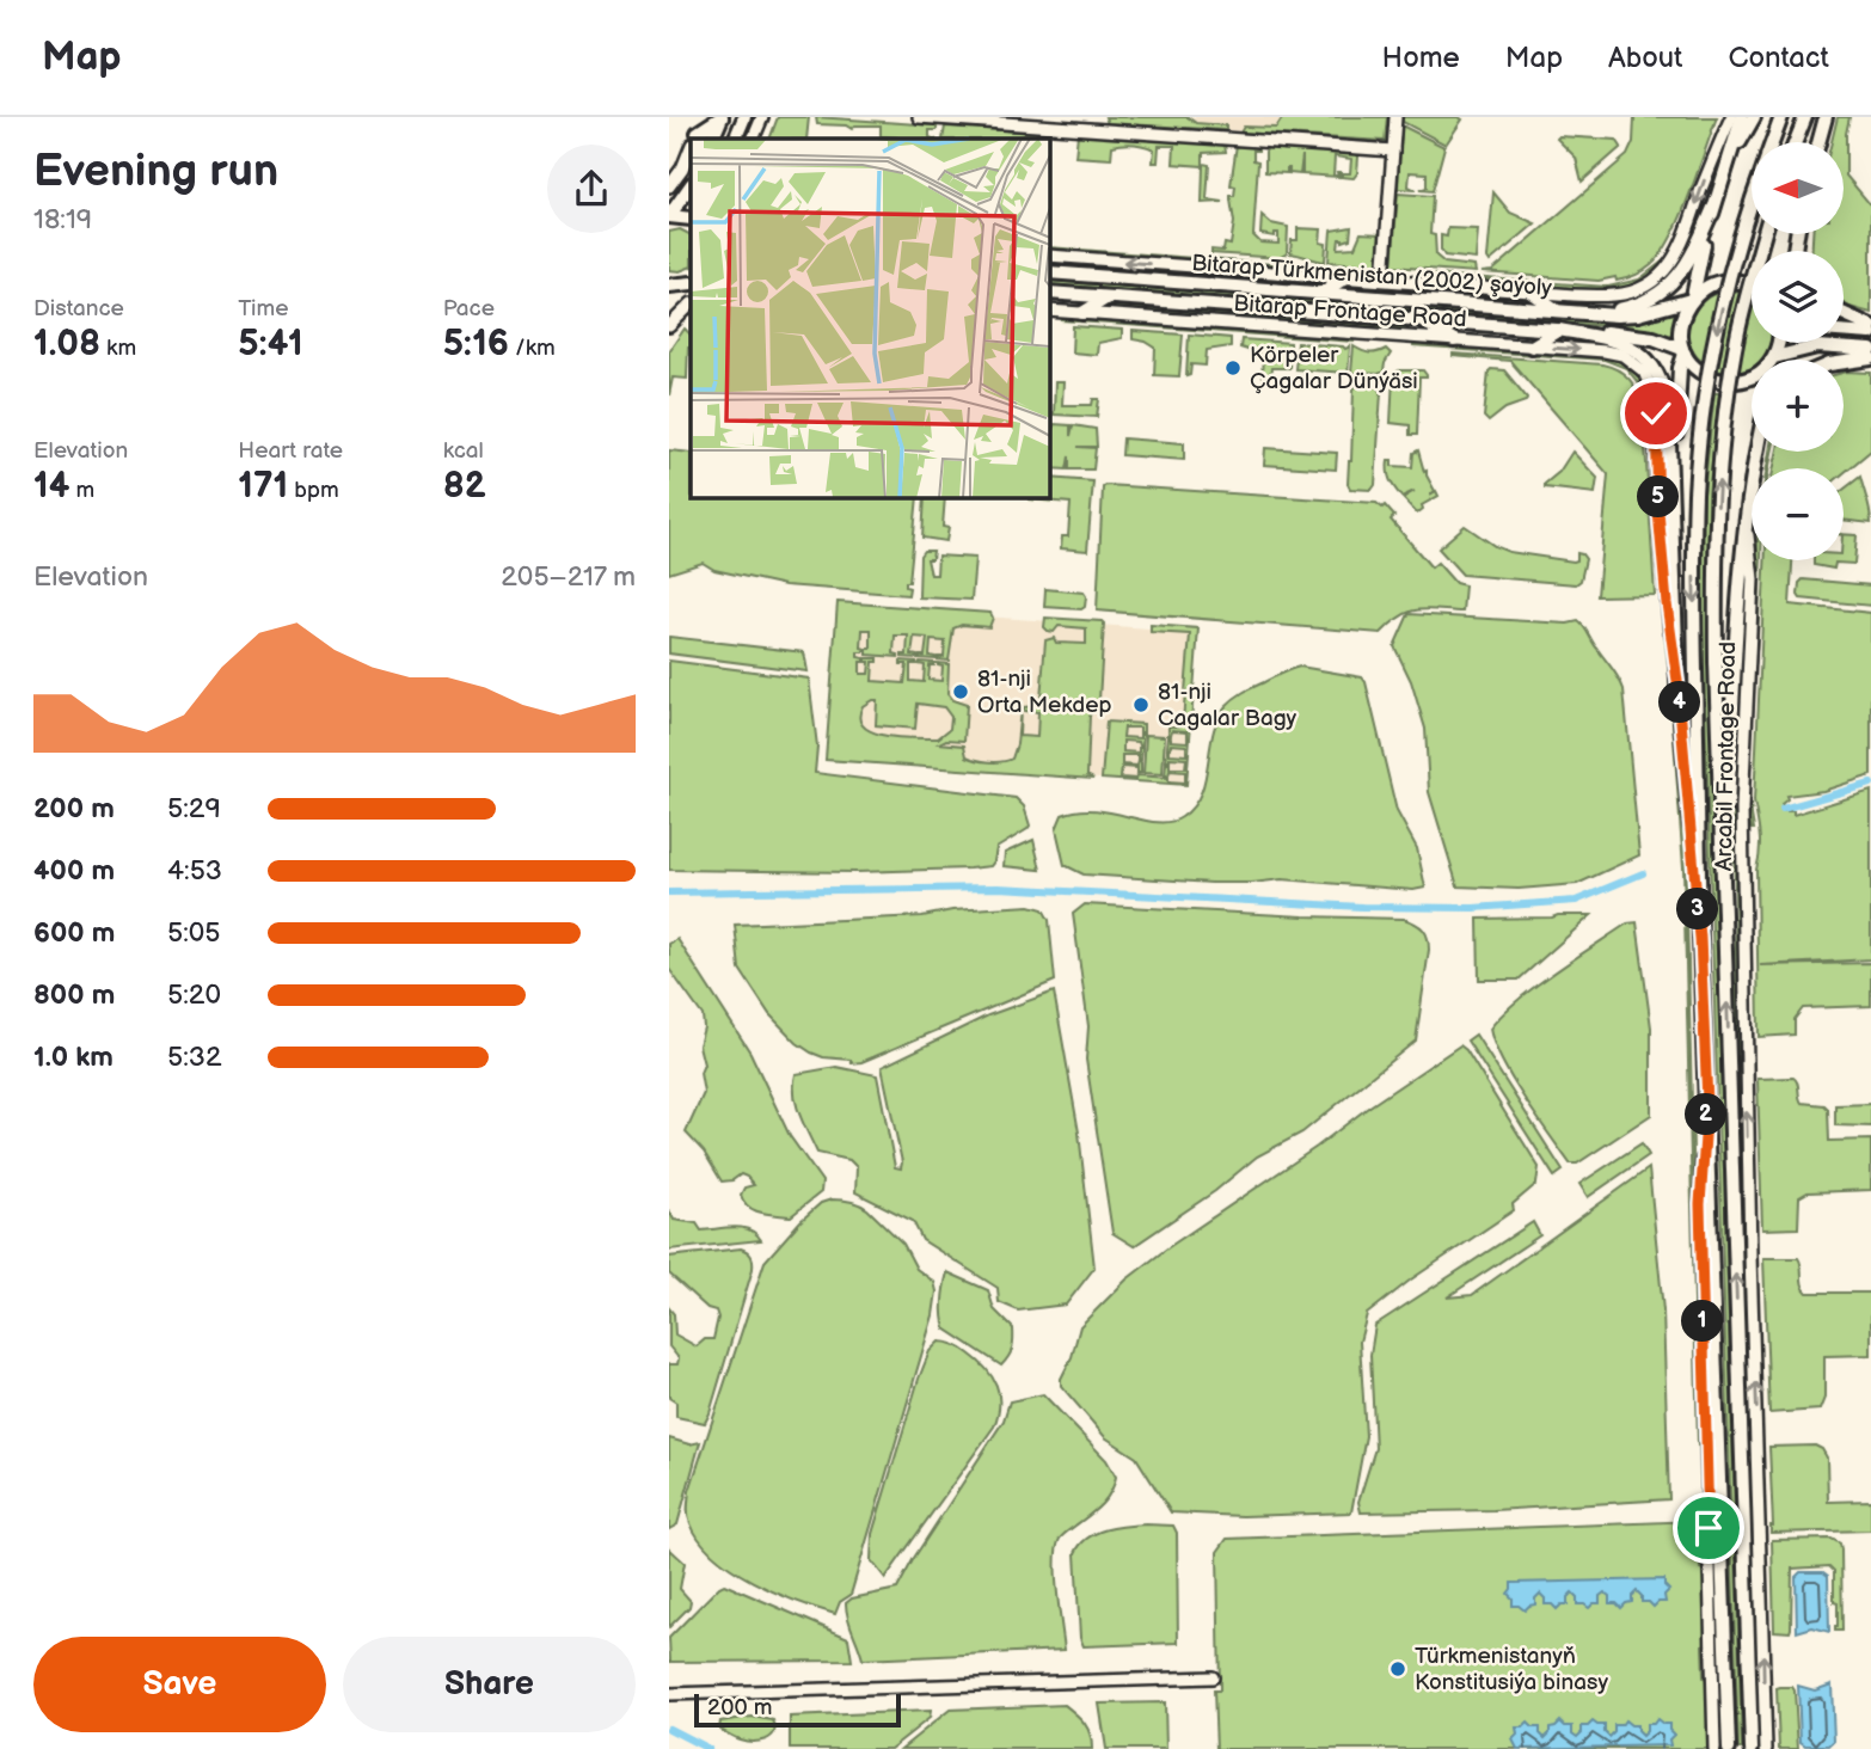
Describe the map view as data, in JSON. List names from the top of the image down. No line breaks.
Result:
{"streets":{"main road":["Bitarap Türkmenistan (2002) şaýoly"],"street":["Bitarap Frontage Road","Arcabil Frontage Road"]},"places":["Körpeler Çagalar Dünýäsi","81-nji Orta Mekdep","81-nji Cagalar Bagy","Türkmenistanyň Konstitusiýa binasy"],"scale_bar":"200 m","north":"left","page":{"header":"Map","nav":["Home","Map","About","Contact"],"heading":["Evening run","18:19"],"map_buttons":["+","−"],"stats":[["Distance","1.08 km"],["Time","5:41"],["Pace","5:16 /km"],["Elevation","14 m"],["Heart rate","171 bpm"],["kcal","82"]],"pins":["5","4","3","2","1"],"chart":["Elevation","205–217 m"],"list":[{"name":"200 m","note":"5:29"},{"name":"400 m","note":"4:53"},{"name":"600 m","note":"5:05"},{"name":"800 m","note":"5:20"},{"name":"1.0 km","note":"5:32"}],"buttons":["Save","Share"],"scale":"200 m"}}
